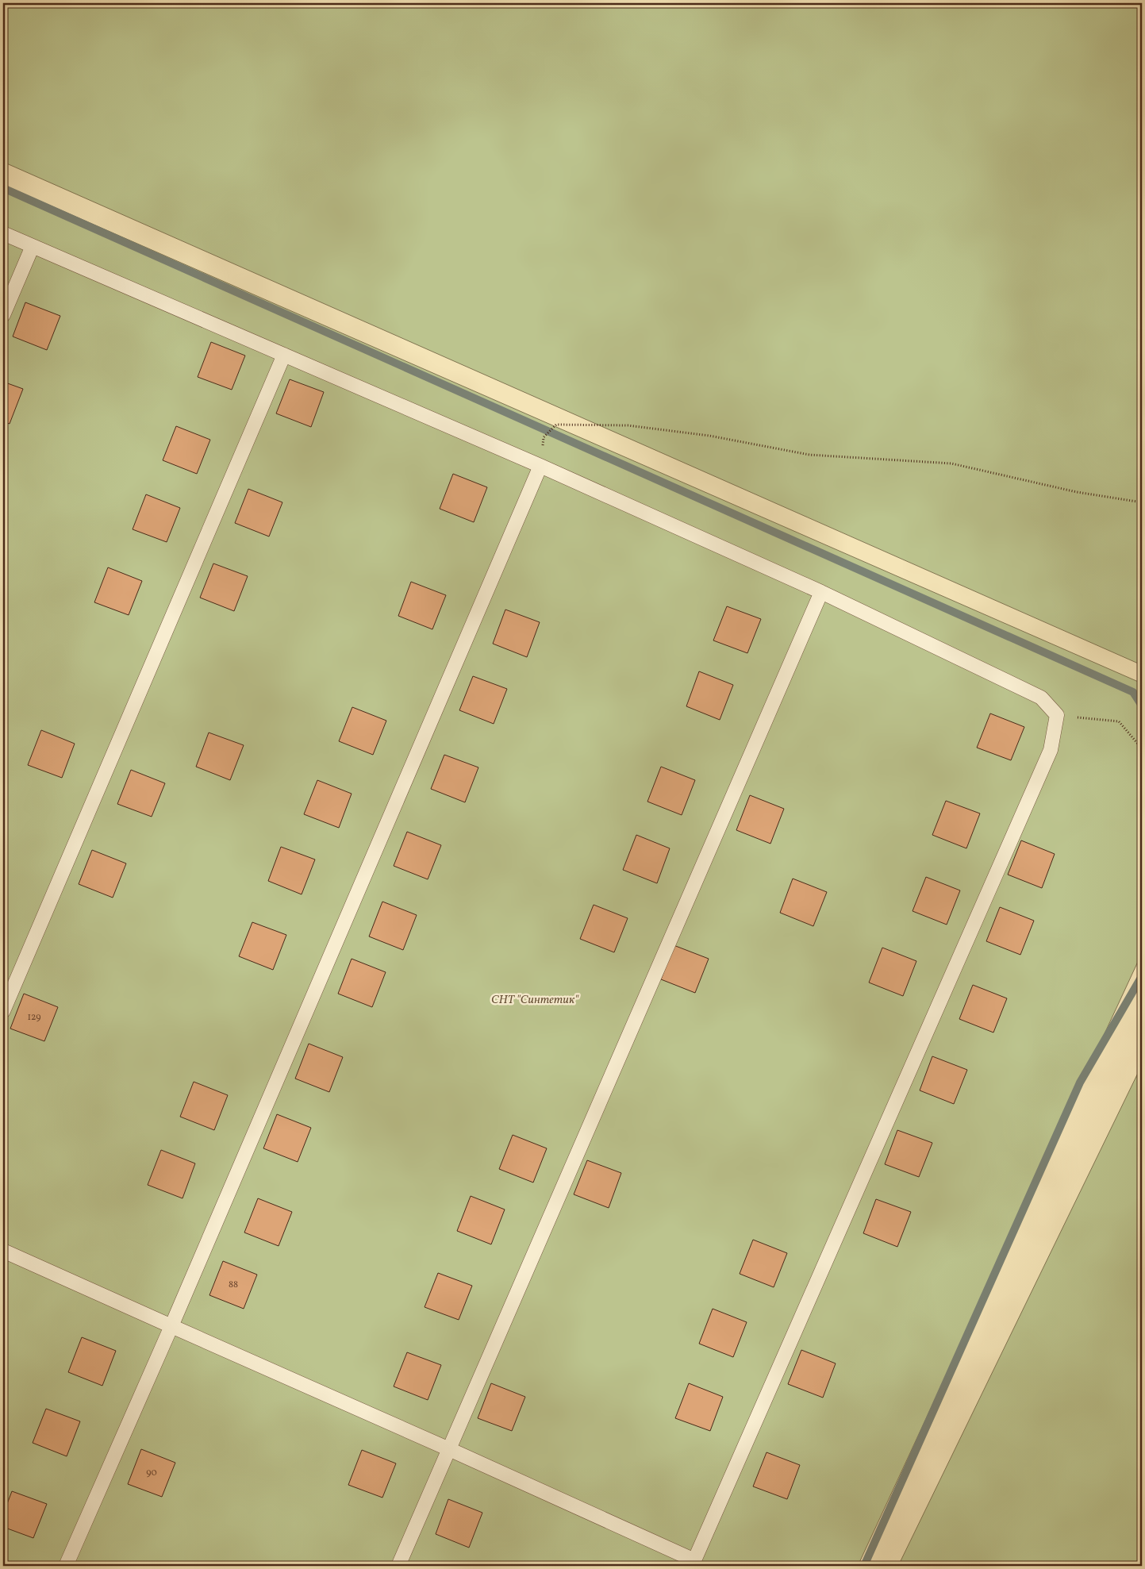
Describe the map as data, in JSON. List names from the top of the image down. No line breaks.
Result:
{"parks":["СНТ \"Синтетик\""],"house_numbers":["129","88","90"]}
